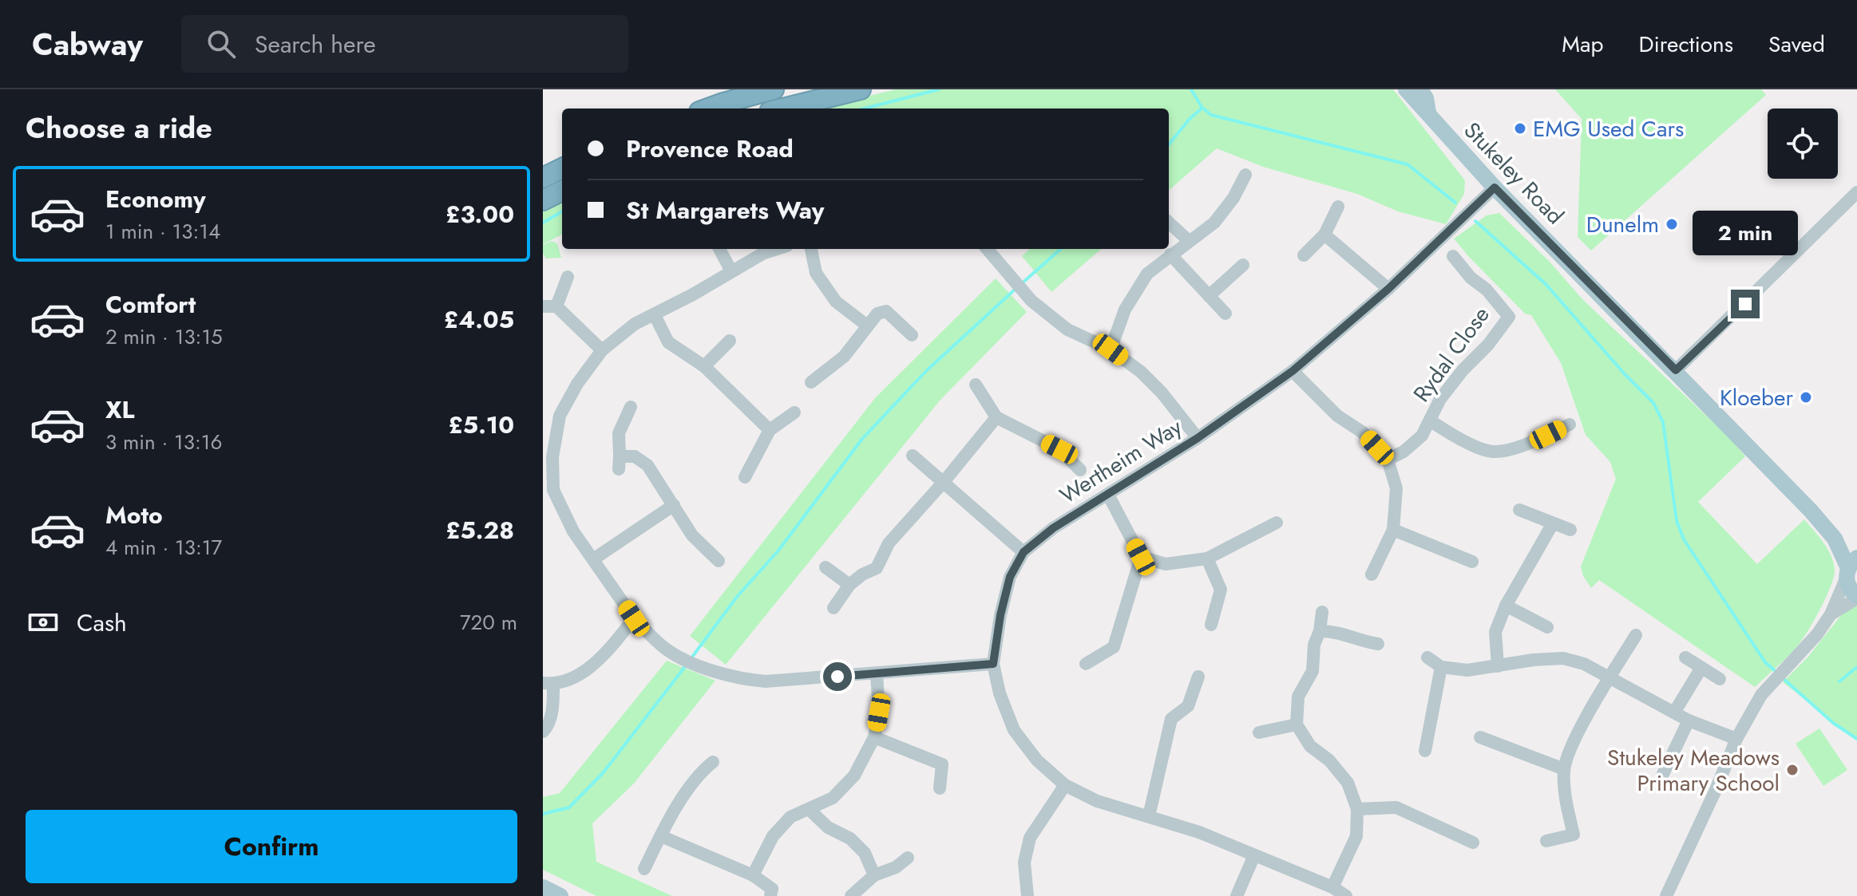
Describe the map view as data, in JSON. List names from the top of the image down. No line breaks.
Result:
{"streets":{"main road":["Stukeley Road"],"street":["Rydal Close","Wertheim Way"]},"crossings":[["Stukeley Road","Wertheim Way"]],"places":["EMG Used Cars","Dunelm","Kloeber","Stukeley Meadows Primary School"],"page":{"header":"Cabway","search":"Search here","nav":["Map","Directions","Saved"],"heading":"Choose a ride","banner":["Provence Road","St Margarets Way"],"list":[{"name":"Economy","note":"1 min · 13:14","value":"£3.00"},{"name":"Comfort","note":"2 min · 13:15","value":"£4.05"},{"name":"XL","note":"3 min · 13:16","value":"£5.10"},{"name":"Moto","note":"4 min · 13:17","value":"£5.28"}],"bubble":"2 min","pay":["Cash","720 m"],"buttons":"Confirm"}}
